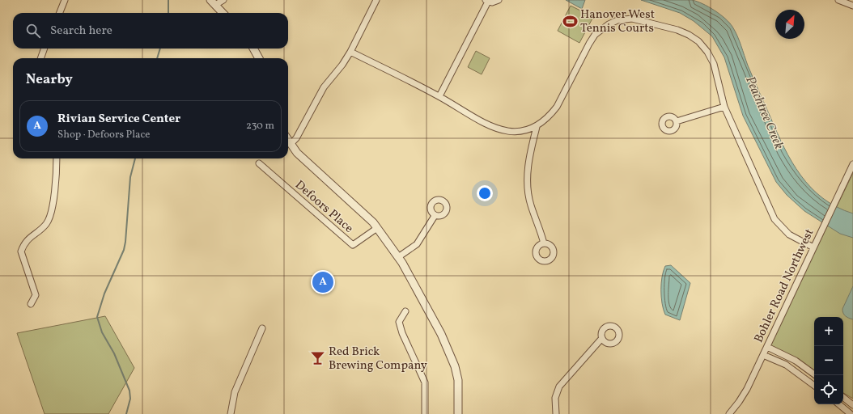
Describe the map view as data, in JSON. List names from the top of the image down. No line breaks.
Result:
{"streets":{"street":["Defoors Place","Bohler Road Northwest"]},"water":["Peachtree Creek"],"places":{"sports":["Hanover West Tennis Courts"],"bar":["Red Brick Brewing Company"]},"north":"top right","page":{"search":"Search here","heading":"Nearby","list":[{"mark":"A","name":"Rivian Service Center","note":"Shop · Defoors Place","value":"230 m"}],"pins":"A","map_buttons":["+","−"]}}
